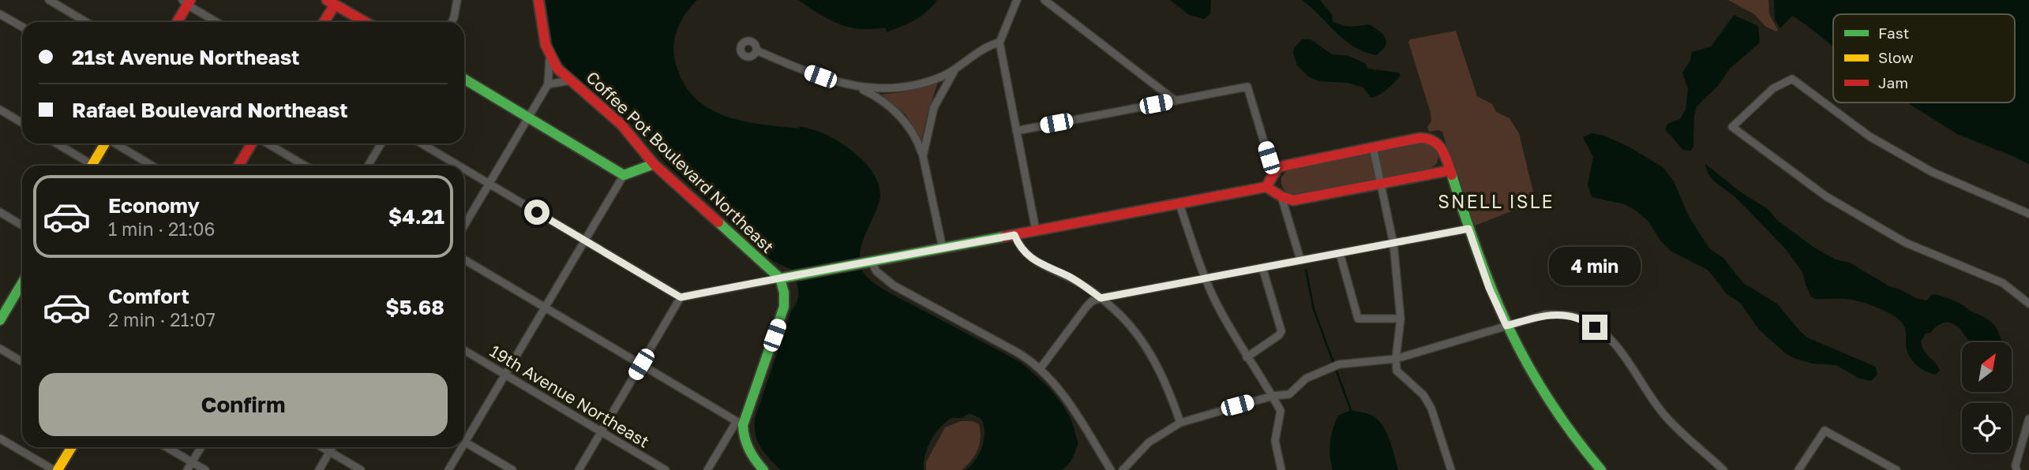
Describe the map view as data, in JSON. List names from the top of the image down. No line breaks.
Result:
{"streets":{"street":["Coffee Pot Boulevard Northeast","19th Avenue Northeast"]},"districts":["SNELL ISLE"],"legend":["Fast","Slow","Jam"],"north":"top right","page":{"banner":["21st Avenue Northeast","Rafael Boulevard Northeast"],"list":[{"name":"Economy","note":"1 min · 21:06","value":"$4.21"},{"name":"Comfort","note":"2 min · 21:07","value":"$5.68"}],"bubble":"4 min","buttons":"Confirm"}}
